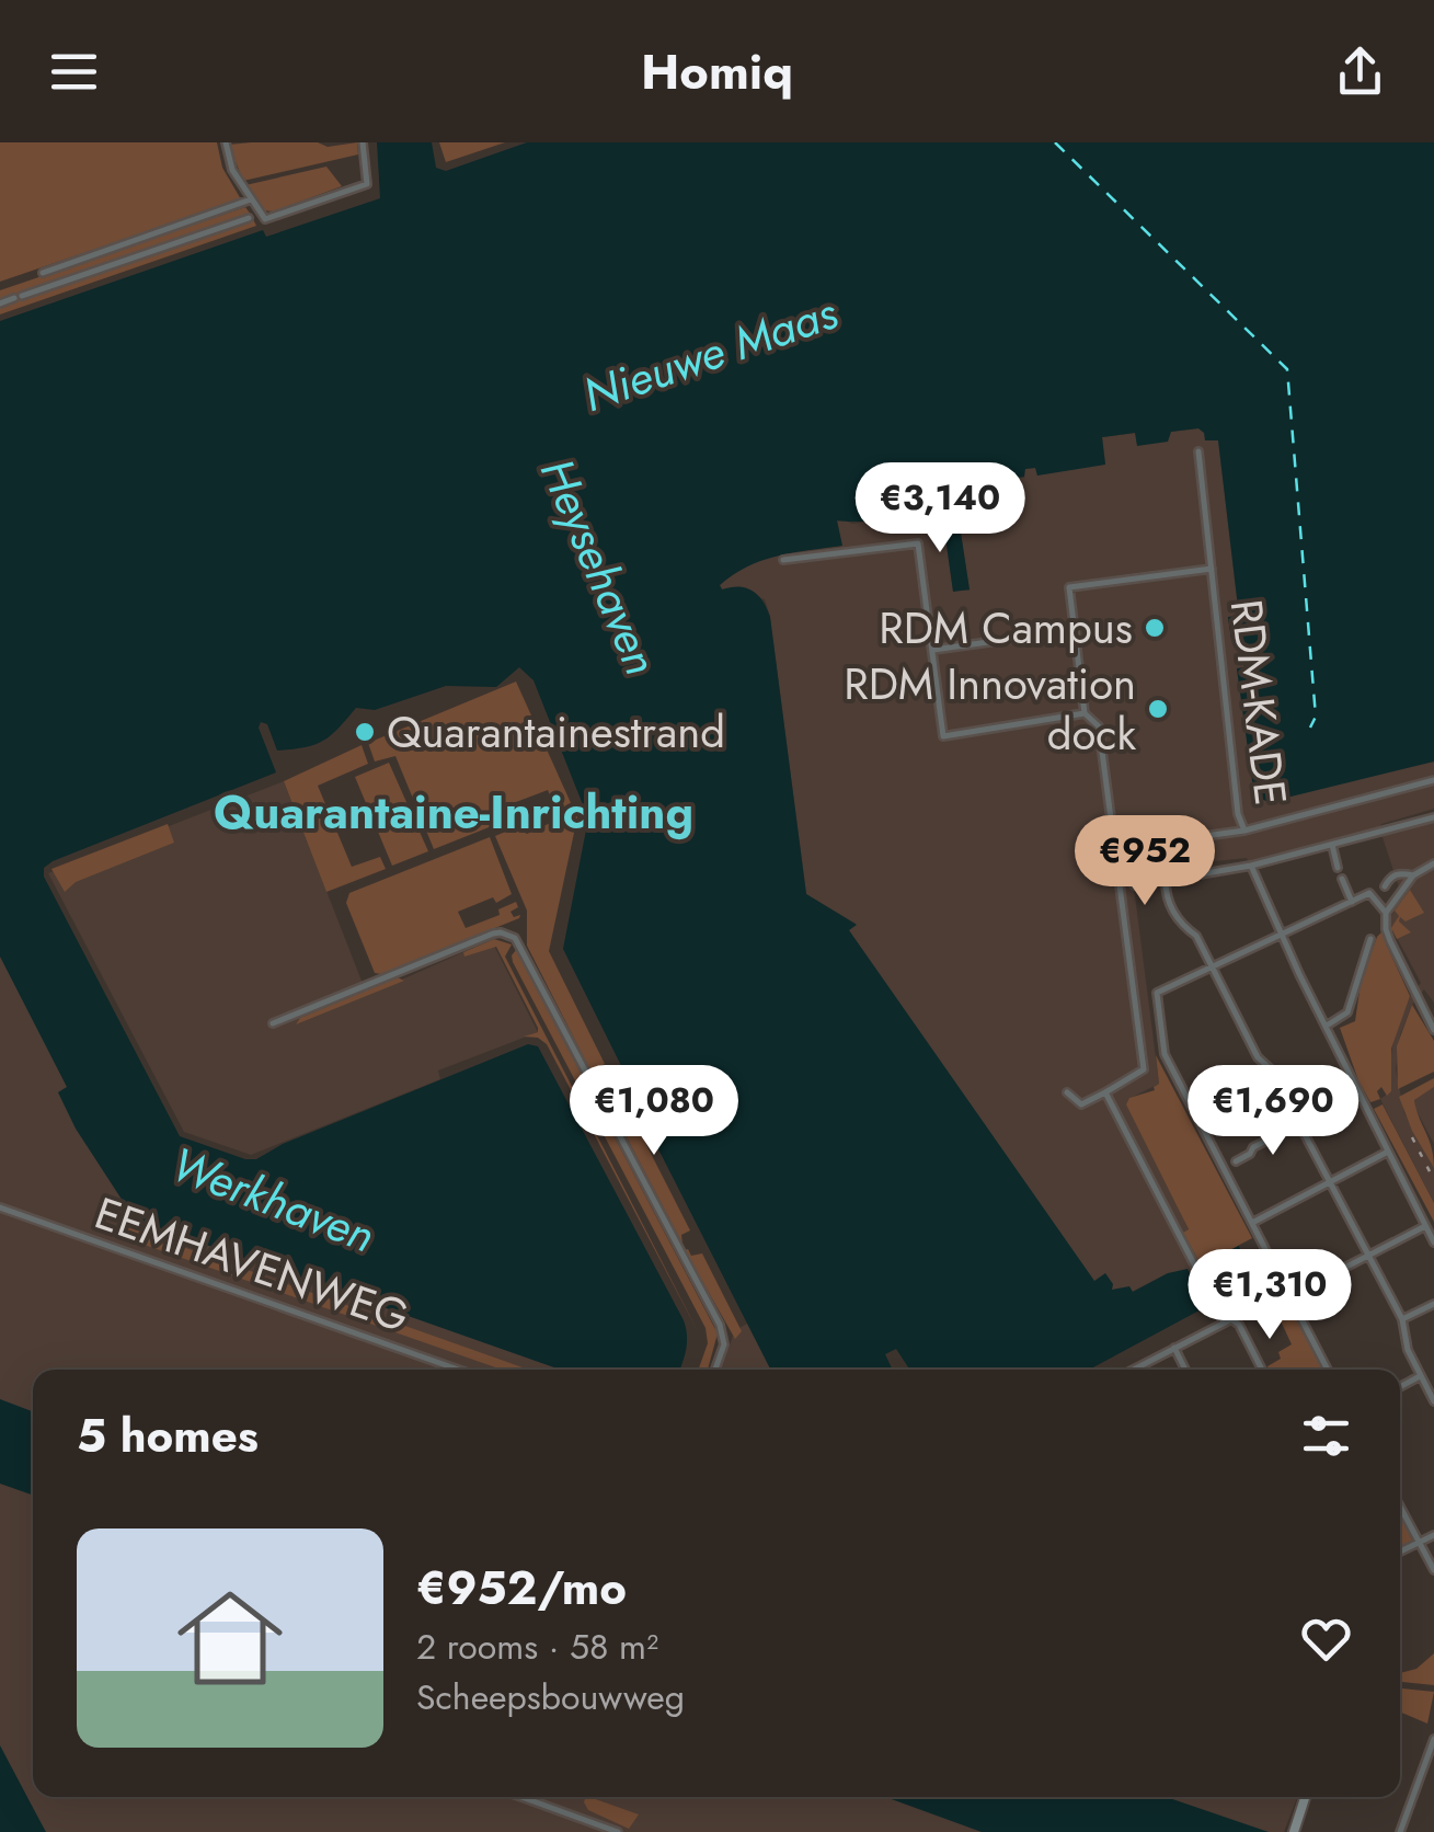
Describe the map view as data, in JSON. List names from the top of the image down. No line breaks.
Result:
{"streets":{"street":["RDM-KADE","EEMHAVENWEG"]},"districts":["Quarantaine-Inrichting"],"water":["Nieuwe Maas","Heysehaven","Werkhaven"],"places":["RDM Campus","RDM Innovation dock","Quarantainestrand"],"page":{"header":"Homiq","price":["€3,140","€952","€1,080","€1,690","€1,310"],"heading":"5 homes","list":[{"name":"€952/mo","note":"2 rooms · 58 m² · Scheepsbouwweg"}]}}
